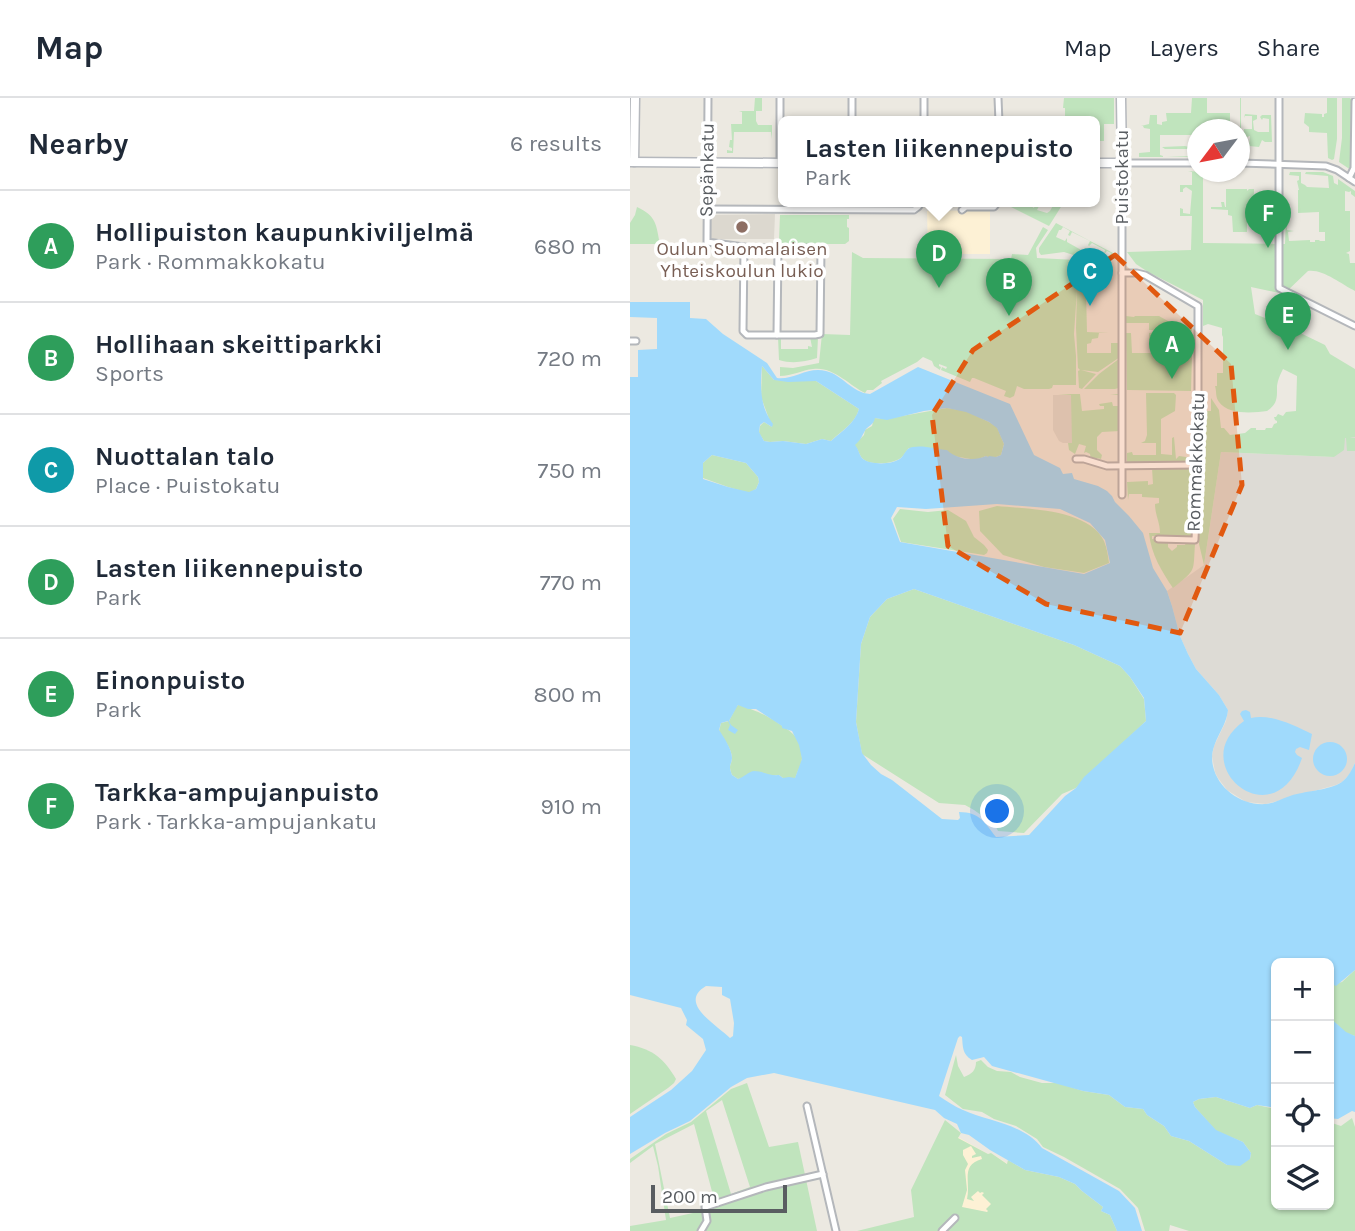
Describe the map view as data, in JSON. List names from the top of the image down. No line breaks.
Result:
{"streets":{"main road":["Puistokatu"],"street":["Sepänkatu","Rommakkokatu"]},"crossings":[["Puistokatu","Rommakkokatu"]],"places":["Oulun Suomalaisen Yhteiskoulun lukio"],"scale_bar":"200 m","north":"bottom left","page":{"header":"Map","nav":["Map","Layers","Share"],"heading":["Nearby","6 results"],"popup":["Lasten liikennepuisto","Park"],"list":[{"mark":"A","name":"Hollipuiston kaupunkiviljelmä","note":"Park · Rommakkokatu","value":"680 m"},{"mark":"B","name":"Hollihaan skeittiparkki","note":"Sports","value":"720 m"},{"mark":"C","name":"Nuottalan talo","note":"Place · Puistokatu","value":"750 m"},{"mark":"D","name":"Lasten liikennepuisto","note":"Park","value":"770 m"},{"mark":"E","name":"Einonpuisto","note":"Park","value":"800 m"},{"mark":"F","name":"Tarkka-ampujanpuisto","note":"Park · Tarkka-ampujankatu","value":"910 m"}],"pins":["F","D","C","B","E","A"],"map_buttons":["+","−"],"scale":"200 m"}}
